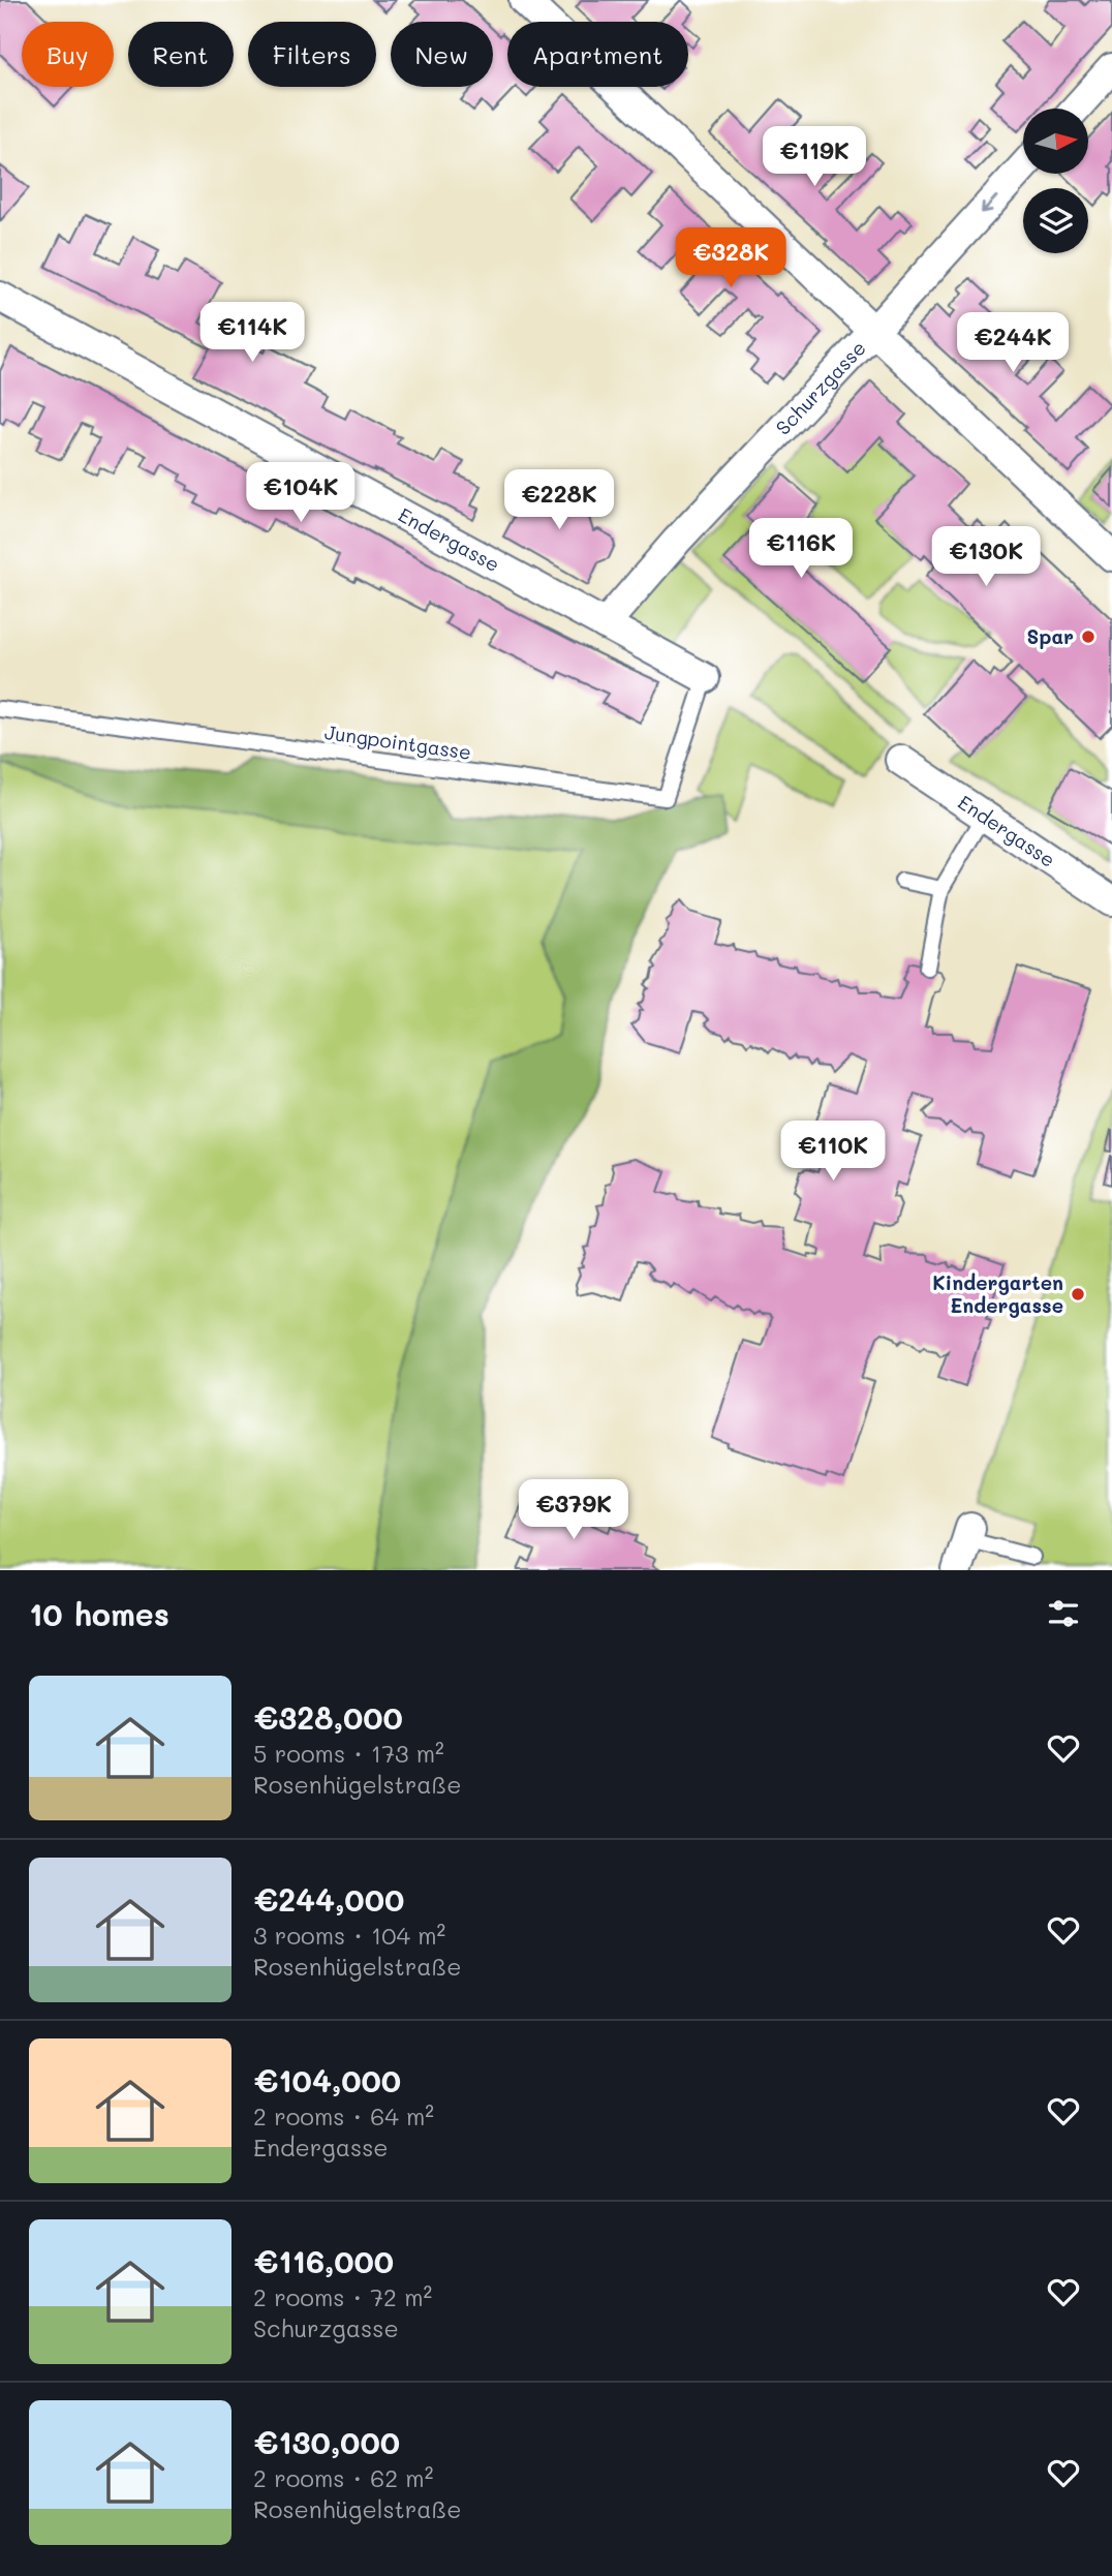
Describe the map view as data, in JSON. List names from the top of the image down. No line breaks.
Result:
{"streets":{"street":["Schurzgasse","Endergasse"],"lane":["Jungpointgasse"]},"crossings":[["Schurzgasse","Endergasse"],["Endergasse","Jungpointgasse"]],"one_way":["Schurzgasse"],"places":["Spar","Kindergarten Endergasse"],"north":"right","page":{"chip":["Buy","Rent","Filters","New","Apartment"],"price":["€119K","€328K","€114K","€244K","€104K","€228K","€116K","€130K","€110K","€379K"],"heading":"10 homes","list":[{"name":"€328,000","note":"5 rooms · 173 m² · Rosenhügelstraße"},{"name":"€244,000","note":"3 rooms · 104 m² · Rosenhügelstraße"},{"name":"€104,000","note":"2 rooms · 64 m² · Endergasse"},{"name":"€116,000","note":"2 rooms · 72 m² · Schurzgasse"},{"name":"€130,000","note":"2 rooms · 62 m² · Rosenhügelstraße"}]}}
